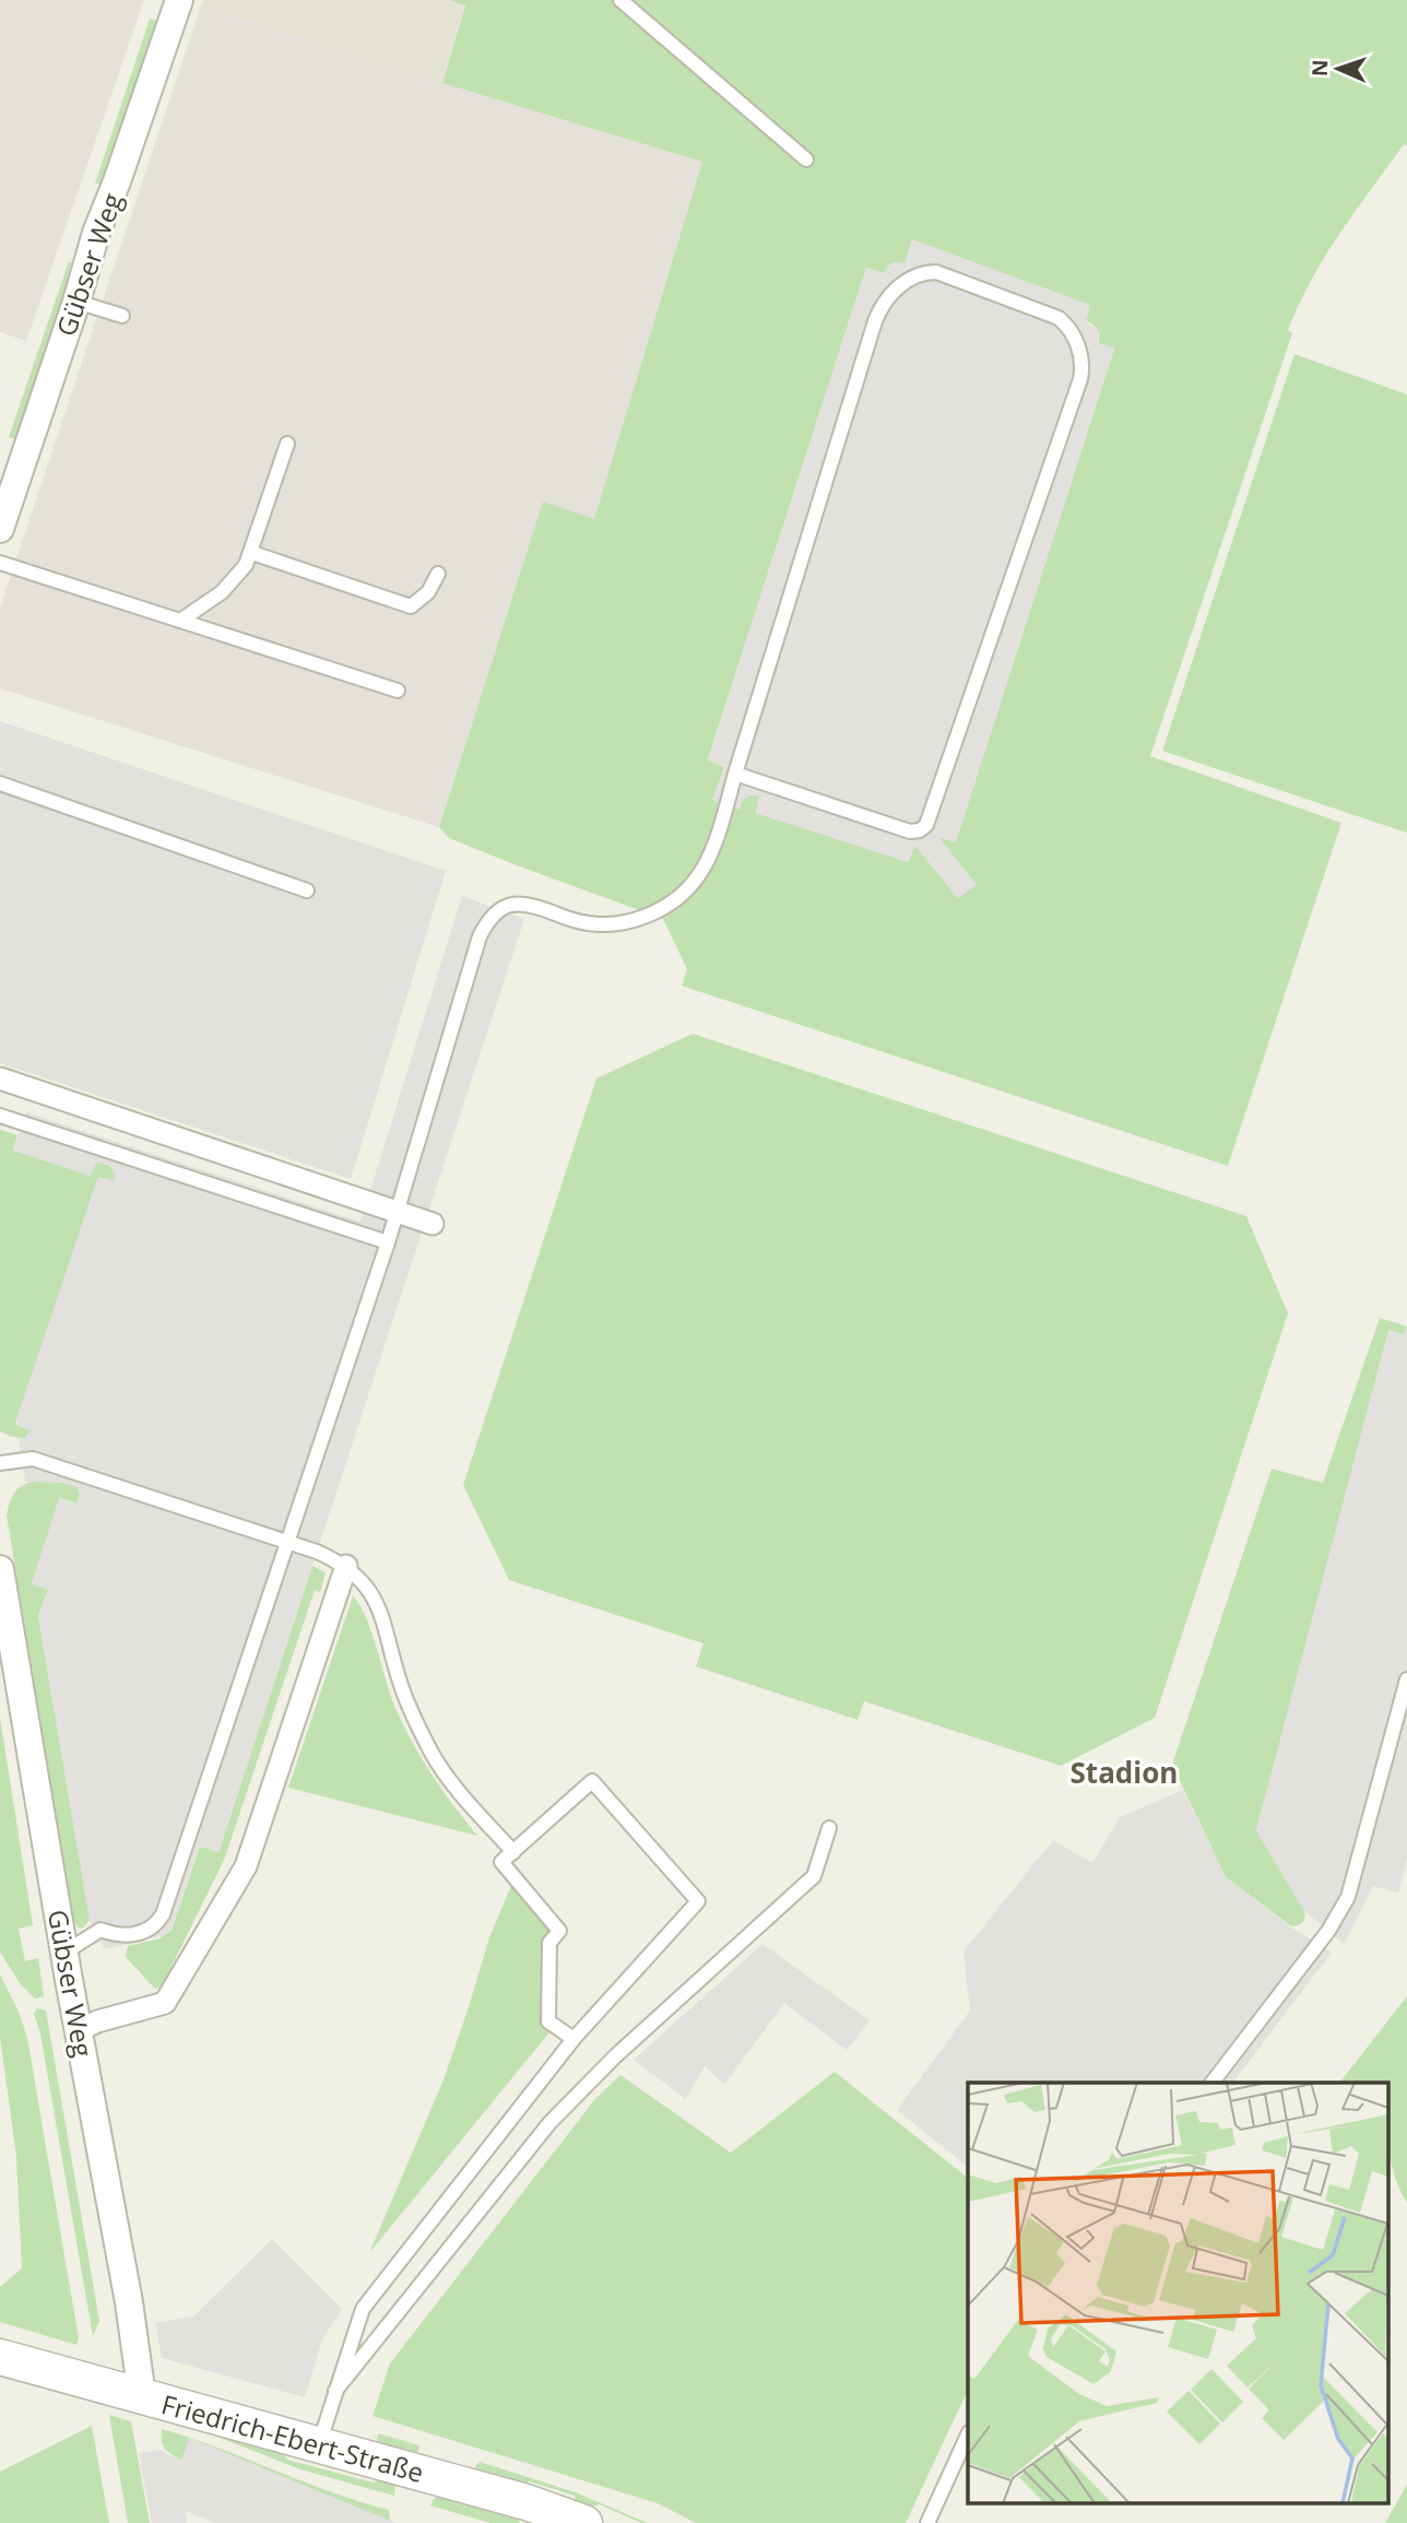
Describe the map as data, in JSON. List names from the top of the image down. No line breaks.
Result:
{"streets":{"street":["Gübser Weg","Friedrich-Ebert-Straße"]},"crossings":[["Gübser Weg","Friedrich-Ebert-Straße"]],"districts":["Stadion"],"north":"left"}
